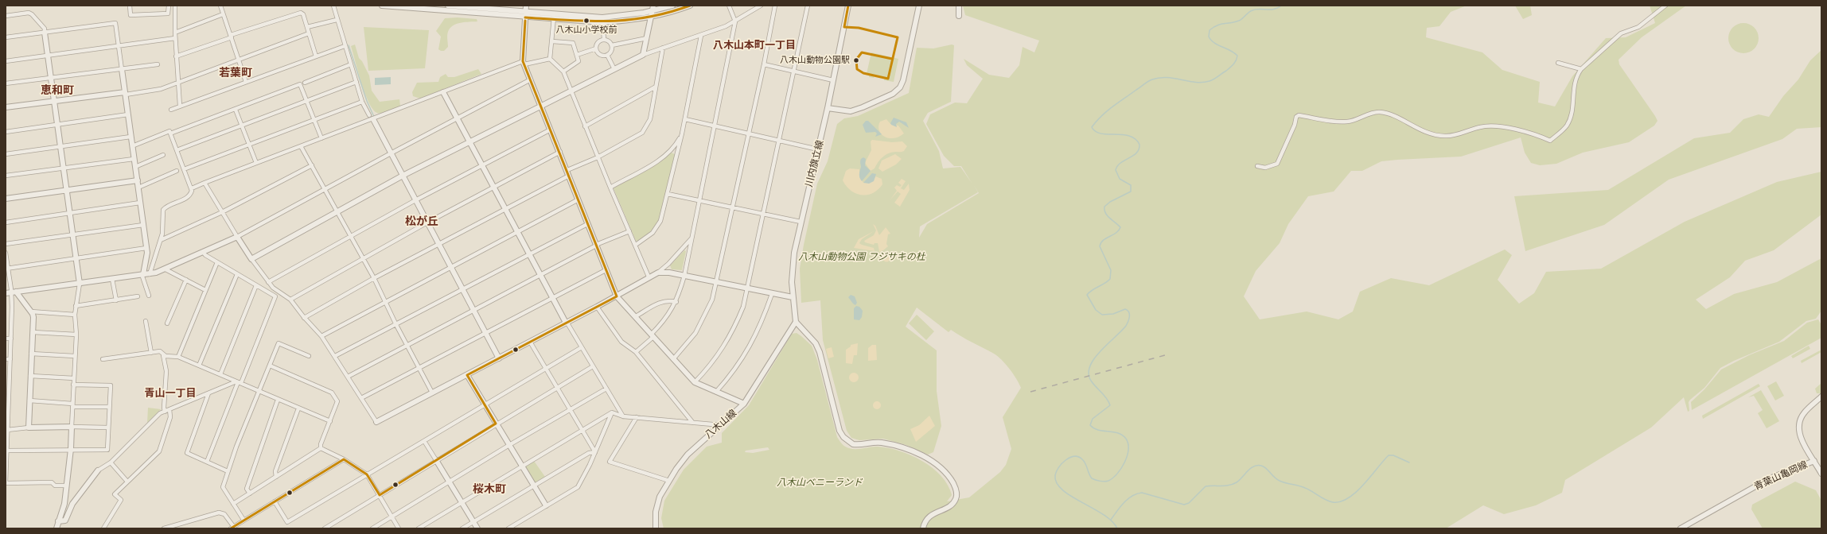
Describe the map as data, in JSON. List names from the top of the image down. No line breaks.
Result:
{"streets":{"street":["川内旗立線","八木山線","青葉山亀岡線"]},"crossings":[["川内旗立線","八木山線"]],"districts":["八木山本町一丁目","若葉町","恵和町","松が丘","青山一丁目","桜木町"],"parks":["八木山動物公園 フジサキの杜","八木山ベニーランド"],"places":["八木山小学校前","八木山動物公園駅"]}
